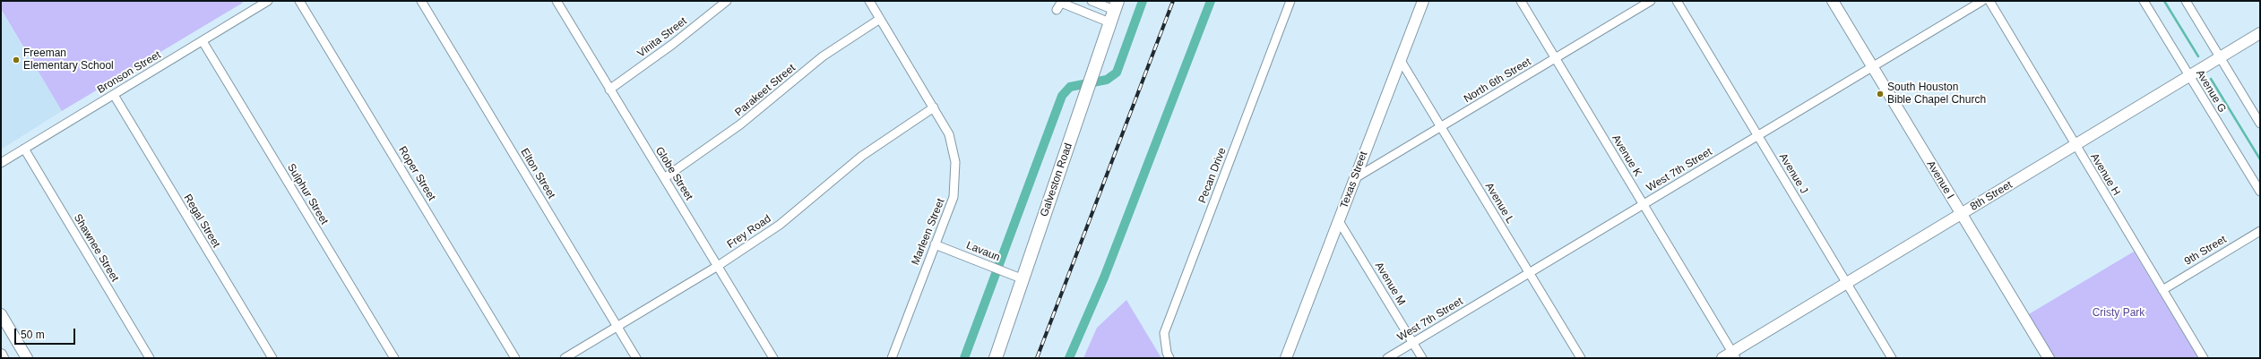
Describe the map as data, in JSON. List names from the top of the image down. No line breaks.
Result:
{"streets":{"main road":["Galveston Road"],"street":["Vinita Street","Bronson Street","North 6th Street","Parakeet Street","Avenue G","Avenue K","West 7th Street","Roper Street","Elton Street","Globe Street","Avenue J","Avenue H","Pecan Drive","Texas Street","Avenue I","Sulphur Street","8th Street","Avenue L","Regal Street","Frey Road","Marleen Street","Shawnee Street","9th Street","Lavaun","Avenue M"]},"crossings":[["Vinita Street","Globe Street"],["Bronson Street","Sulphur Street"],["Bronson Street","Regal Street"],["Bronson Street","Shawnee Street"],["North 6th Street","Avenue K"],["North 6th Street","Texas Street"],["North 6th Street","Avenue L"],["Parakeet Street","Globe Street"],["Parakeet Street","Marleen Street"],["Avenue G","8th Street"],["Avenue K","West 7th Street"],["Avenue K","8th Street"],["West 7th Street","Avenue J"],["West 7th Street","Avenue I"],["West 7th Street","Avenue L"],["West 7th Street","Avenue M"],["Elton Street","Frey Road"],["Globe Street","Frey Road"],["Avenue J","8th Street"],["Avenue H","8th Street"],["Avenue H","9th Street"],["Galveston Road","Lavaun"],["Texas Street","Avenue L"],["Texas Street","Avenue M"],["Avenue I","8th Street"],["Frey Road","Marleen Street"],["Marleen Street","Lavaun"]],"parks":["Cristy Park"],"places":["Freeman Elementary School","South Houston Bible Chapel Church"],"scale_bar":"50 m"}
